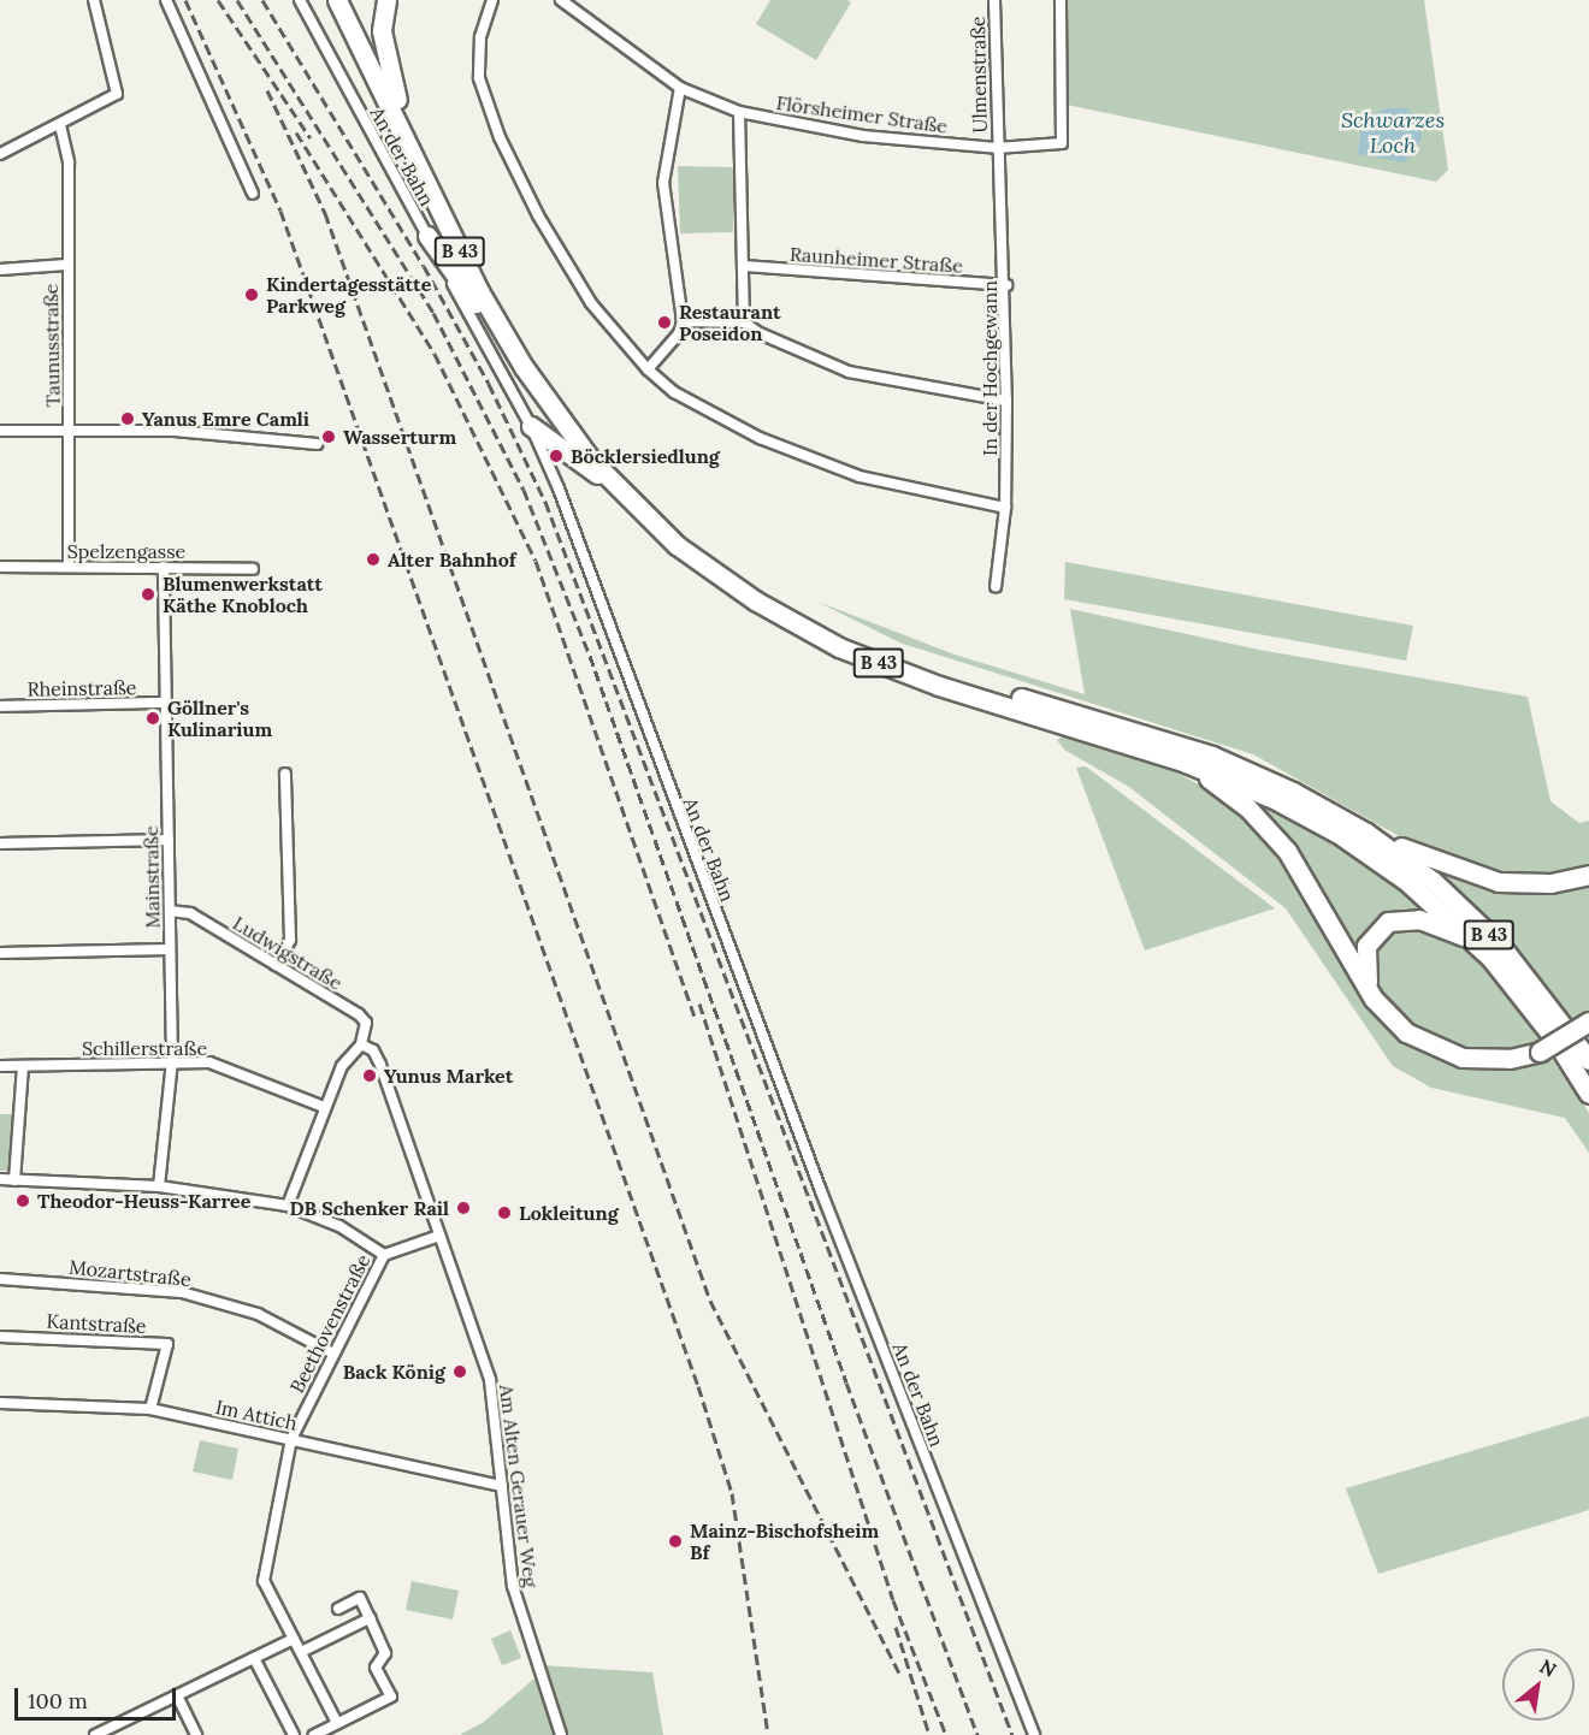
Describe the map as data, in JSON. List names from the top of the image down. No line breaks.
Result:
{"streets":{"highway":["B 43"],"street":["Ulmenstraße","Flörsheimer Straße","An der Bahn","Raunheimer Straße","Taunusstraße","In der Hochgewann","Spelzengasse","Rheinstraße","Mainstraße","Ludwigstraße","Schillerstraße","Mozartstraße","Kantstraße","Beethovenstraße","Im Attich","Am Alten Gerauer Weg"]},"crossings":[["Ulmenstraße","Flörsheimer Straße"],["Ulmenstraße","In der Hochgewann"],["Flörsheimer Straße","In der Hochgewann"],["Raunheimer Straße","In der Hochgewann"],["Taunusstraße","Spelzengasse"],["Spelzengasse","Mainstraße"],["Rheinstraße","Mainstraße"],["Mainstraße","Ludwigstraße"],["Mainstraße","Schillerstraße"],["Ludwigstraße","Am Alten Gerauer Weg"],["Mozartstraße","Beethovenstraße"],["Kantstraße","Im Attich"],["Beethovenstraße","Im Attich"],["Beethovenstraße","Am Alten Gerauer Weg"],["Im Attich","Am Alten Gerauer Weg"]],"water":["Schwarzes Loch"],"places":["Kindertagesstätte Parkweg","Restaurant Poseidon","Yanus Emre Camli","Wasserturm","Böcklersiedlung","Alter Bahnhof","Blumenwerkstatt Käthe Knobloch","Göllner's Kulinarium","Yunus Market","Theodor-Heuss-Karree","DB Schenker Rail","Lokleitung","Back König","Mainz-Bischofsheim Bf"],"scale_bar":"100 m","north":"top right"}
